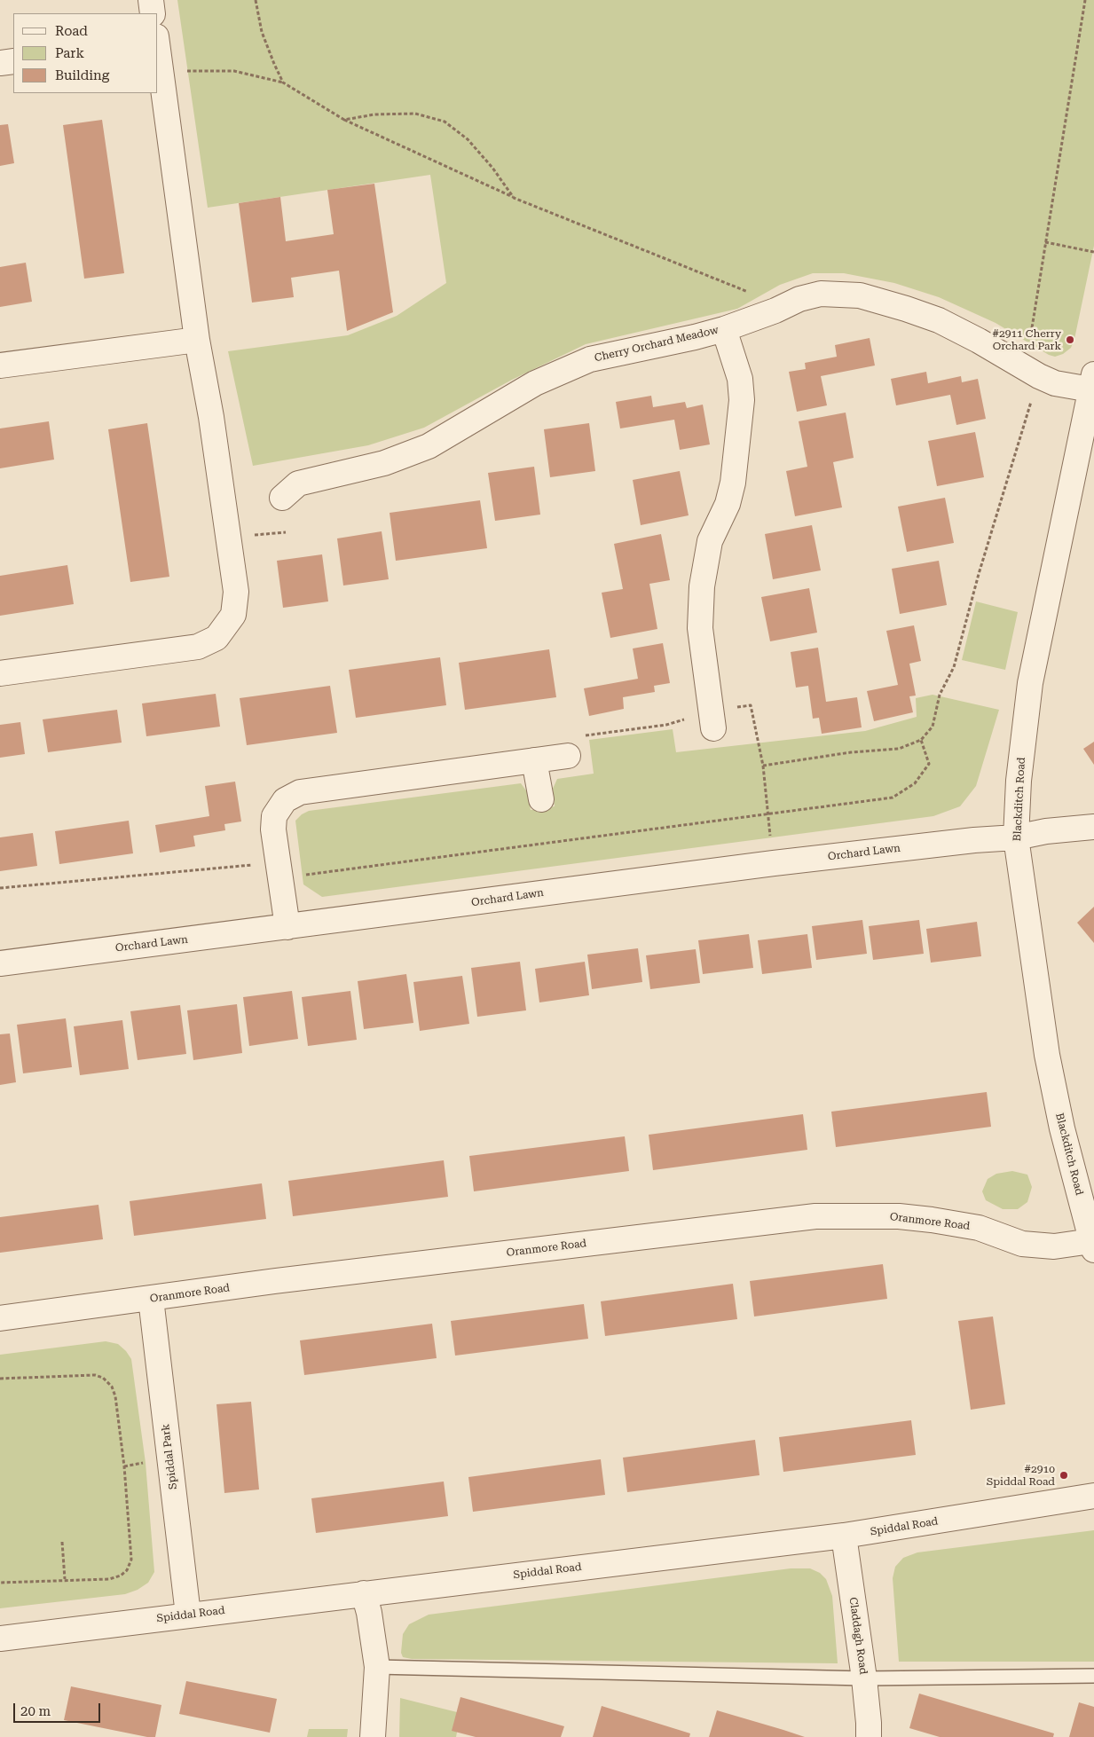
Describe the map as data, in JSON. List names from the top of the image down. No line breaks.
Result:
{"streets":{"street":["Cherry Orchard Meadow","Blackditch Road","Orchard Lawn","Oranmore Road","Spiddal Park","Spiddal Road","Claddagh Road"]},"crossings":[["Cherry Orchard Meadow","Blackditch Road"],["Blackditch Road","Orchard Lawn"],["Blackditch Road","Oranmore Road"],["Oranmore Road","Spiddal Park"],["Spiddal Park","Spiddal Road"],["Spiddal Road","Claddagh Road"]],"places":["#2911 Cherry Orchard Park","#2910 Spiddal Road"],"legend":["Road","Park","Building"],"scale_bar":"20 m"}
